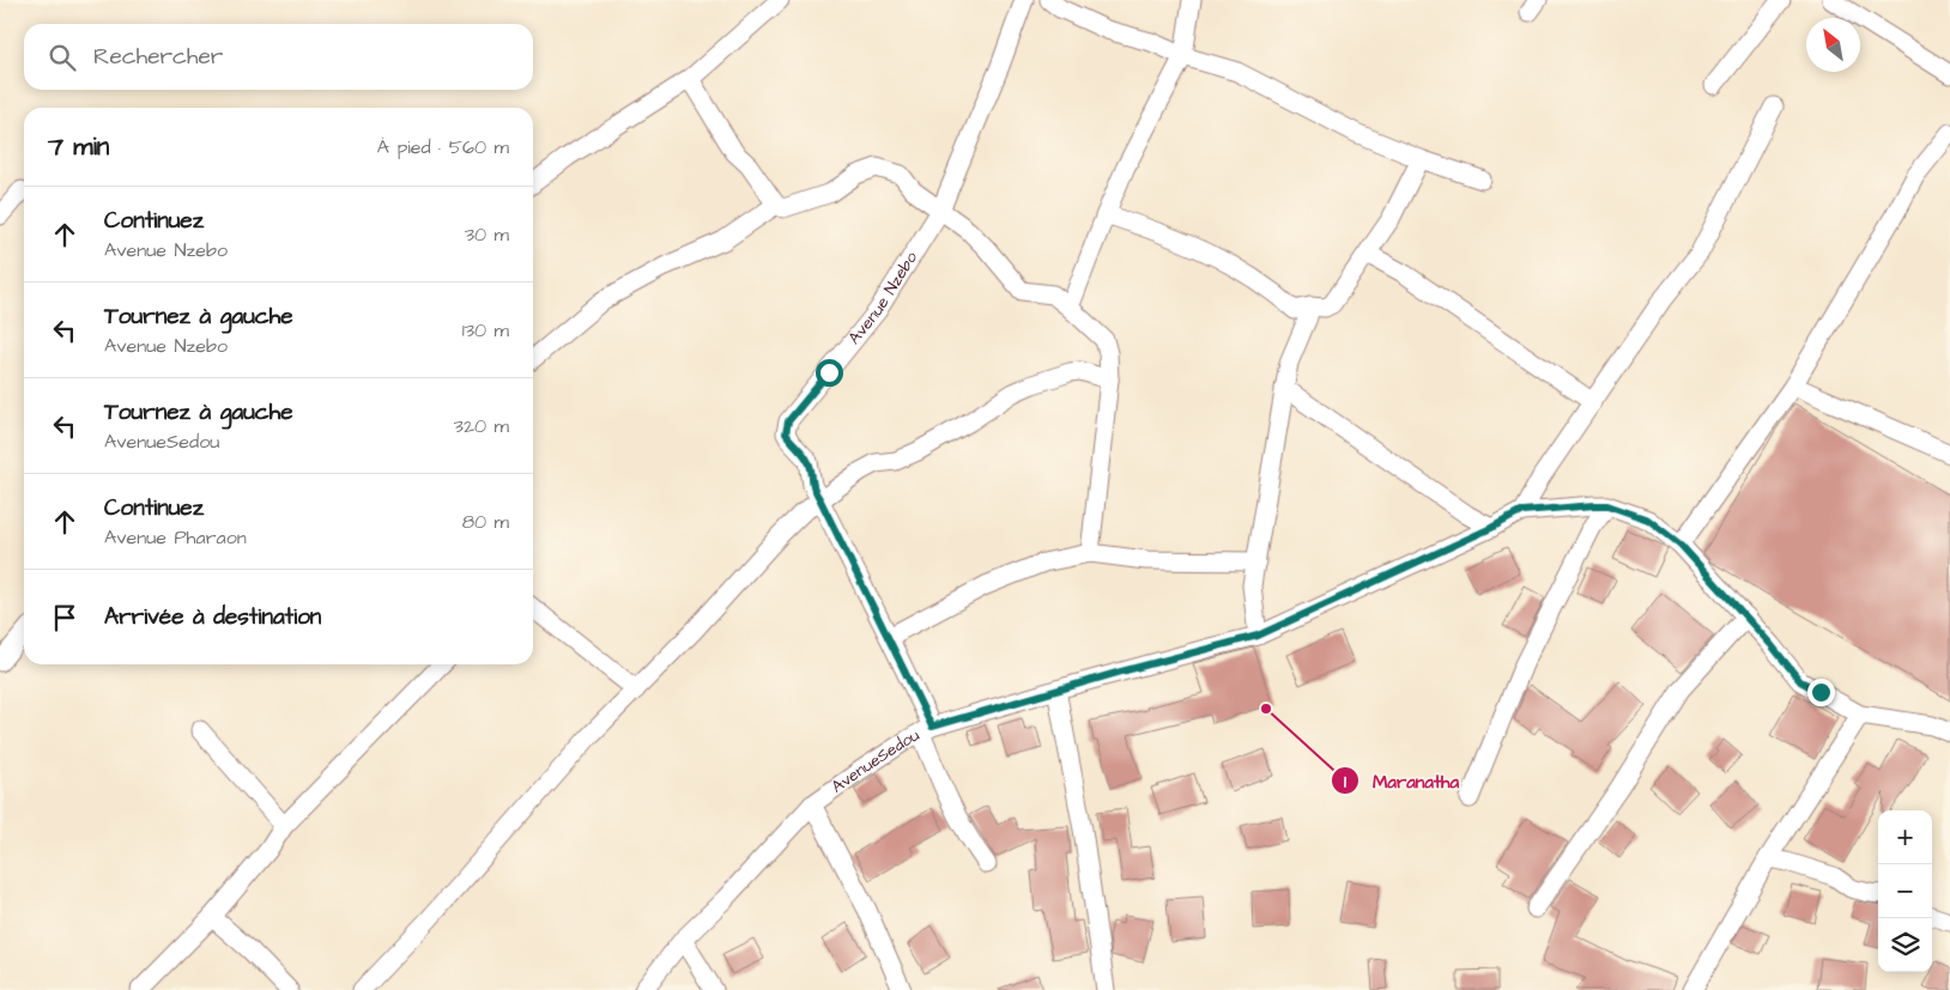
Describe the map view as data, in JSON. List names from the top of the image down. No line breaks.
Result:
{"streets":{"street":["Avenue Nzebo","AvenueSedou"]},"crossings":[["Avenue Nzebo","AvenueSedou"]],"places":["Maranatha"],"north":"top left","page":{"search":"Rechercher","heading":["7 min","À pied · 560 m"],"list":[["Continuez","Avenue Nzebo","30 m"],["Tournez à gauche","Avenue Nzebo","130 m"],["Tournez à gauche","AvenueSedou","320 m"],["Continuez","Avenue Pharaon","80 m"],"Arrivée à destination"],"map_buttons":["+","−"]}}
